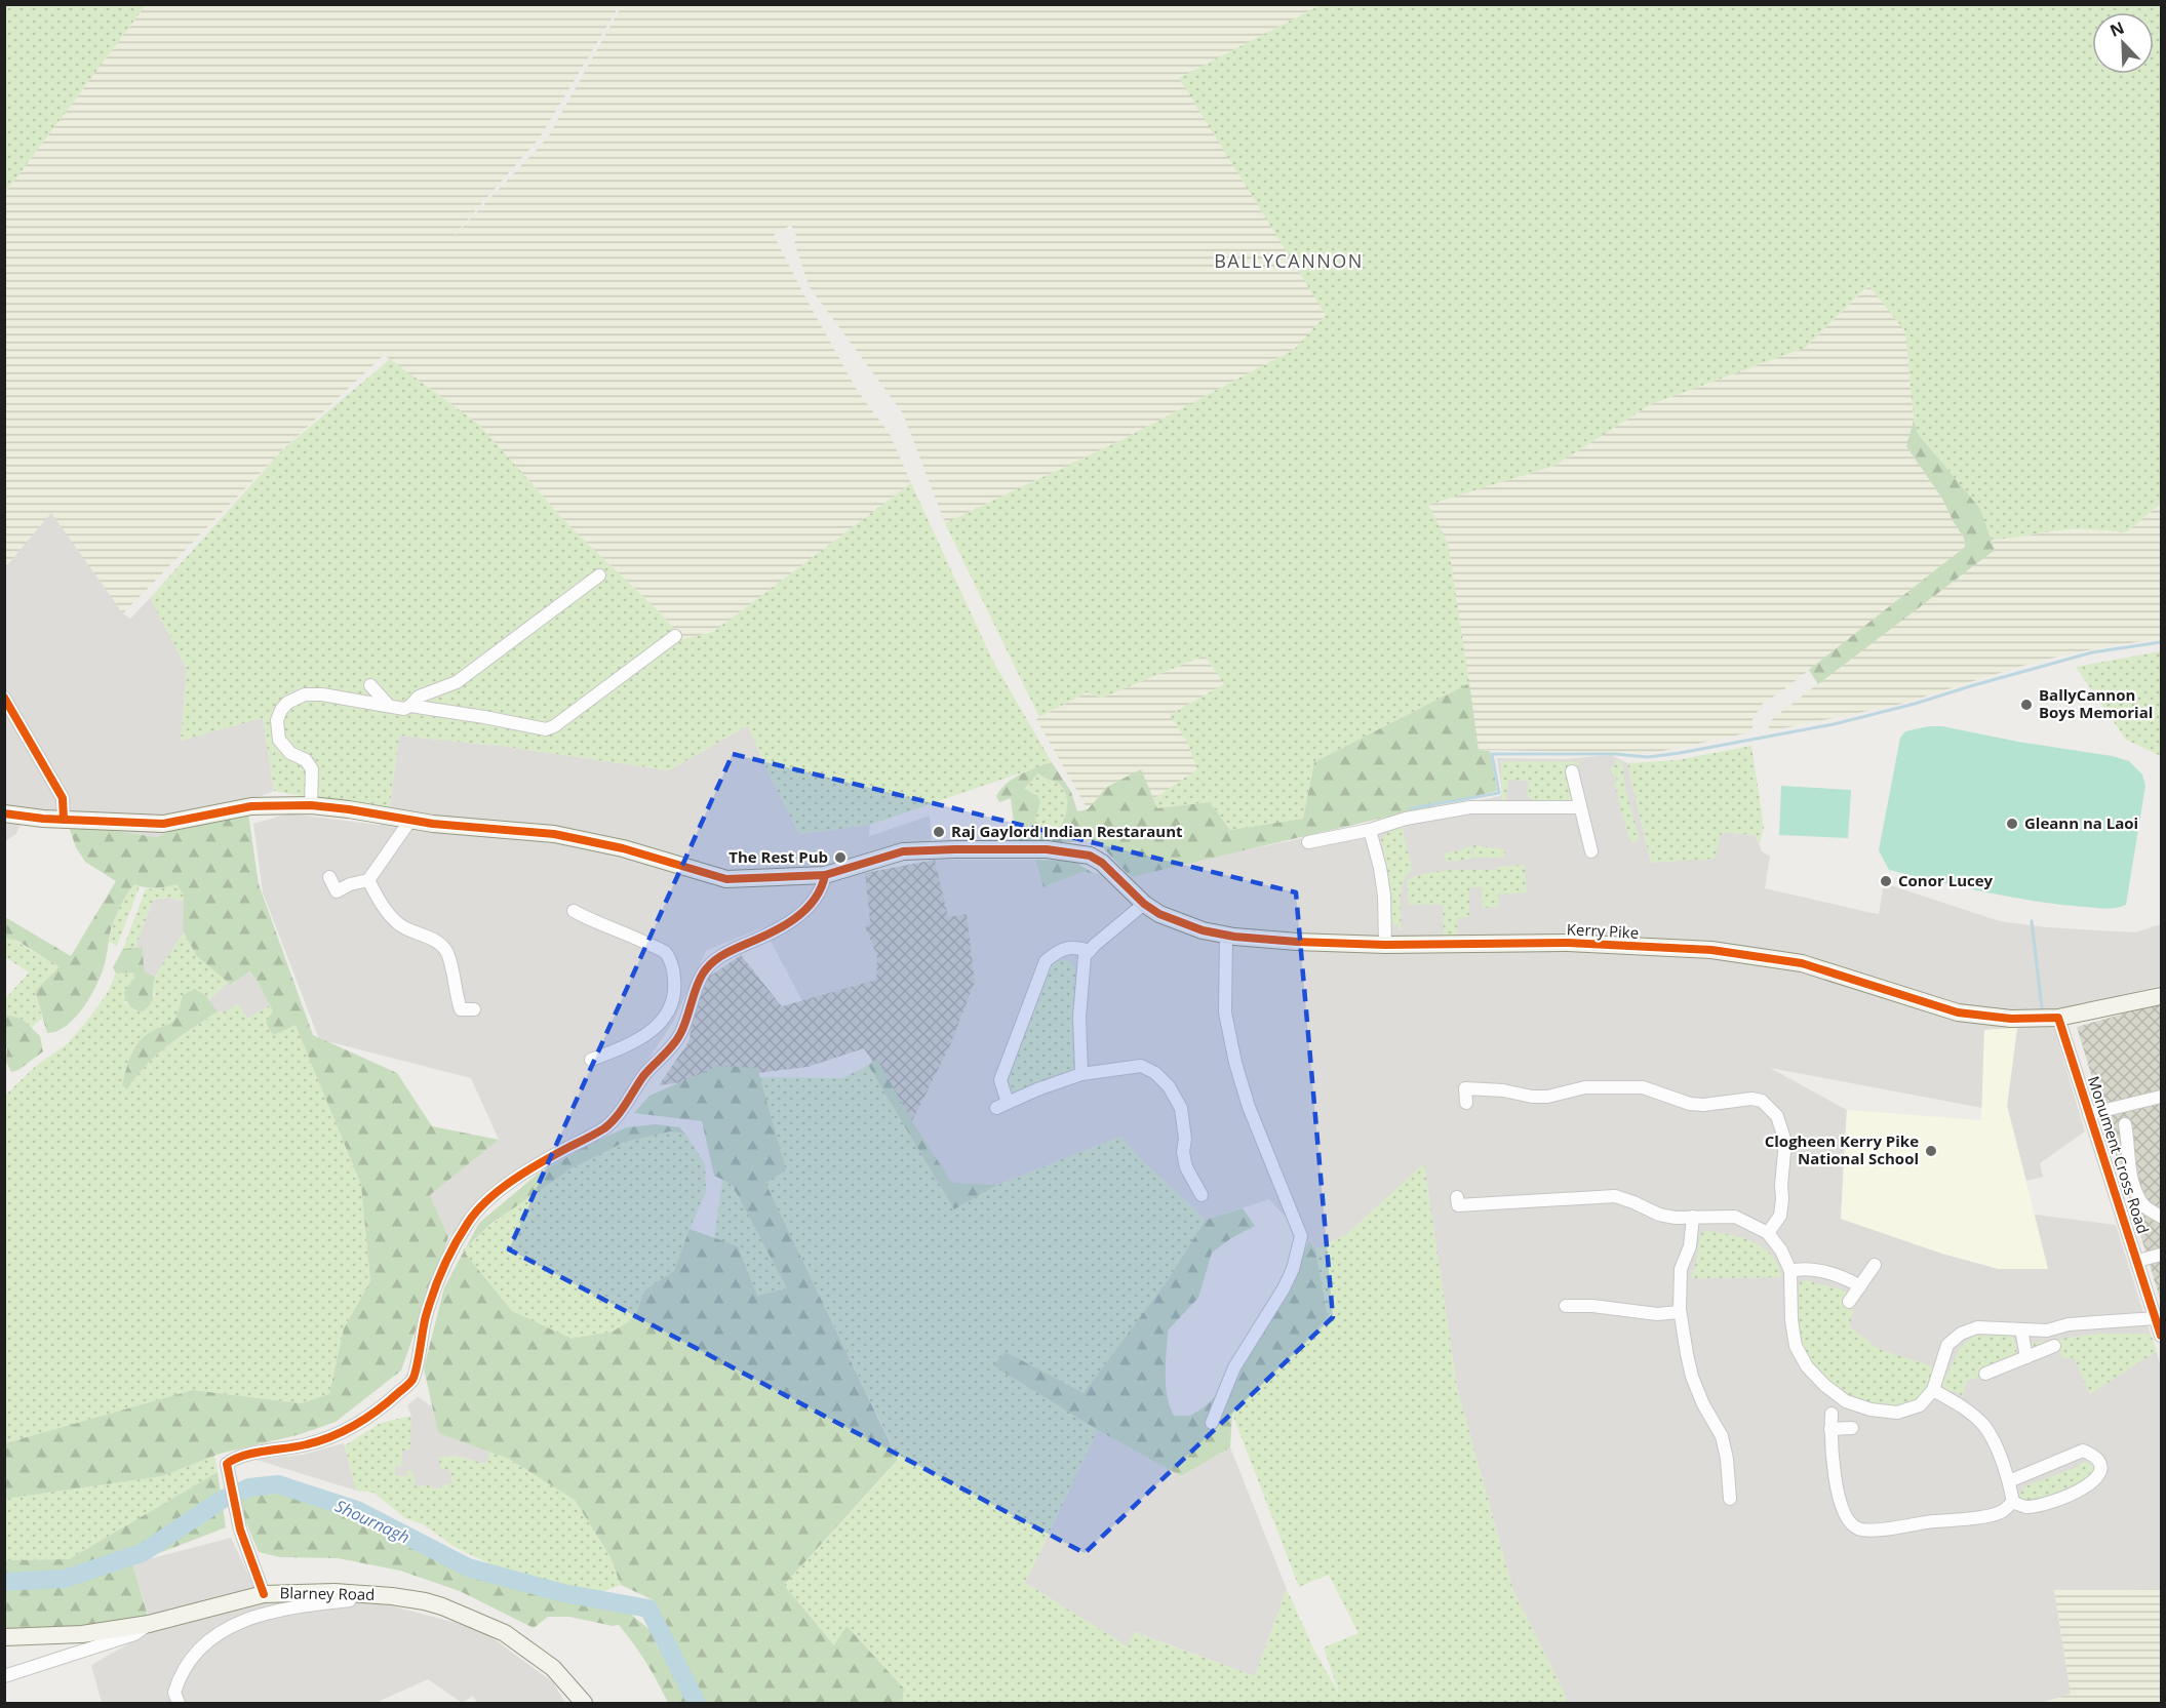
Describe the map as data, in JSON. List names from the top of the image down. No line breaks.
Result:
{"streets":{"street":["Kerry Pike","Monument Cross Road","Blarney Road"]},"crossings":[["Kerry Pike","Monument Cross Road"]],"districts":["BALLYCANNON"],"water":["Shournagh"],"places":["BallyCannon Boys Memorial","Gleann na Laoi","Raj Gaylord Indian Restaraunt","The Rest Pub","Conor Lucey","Clogheen Kerry Pike National School"],"north":"top left"}
